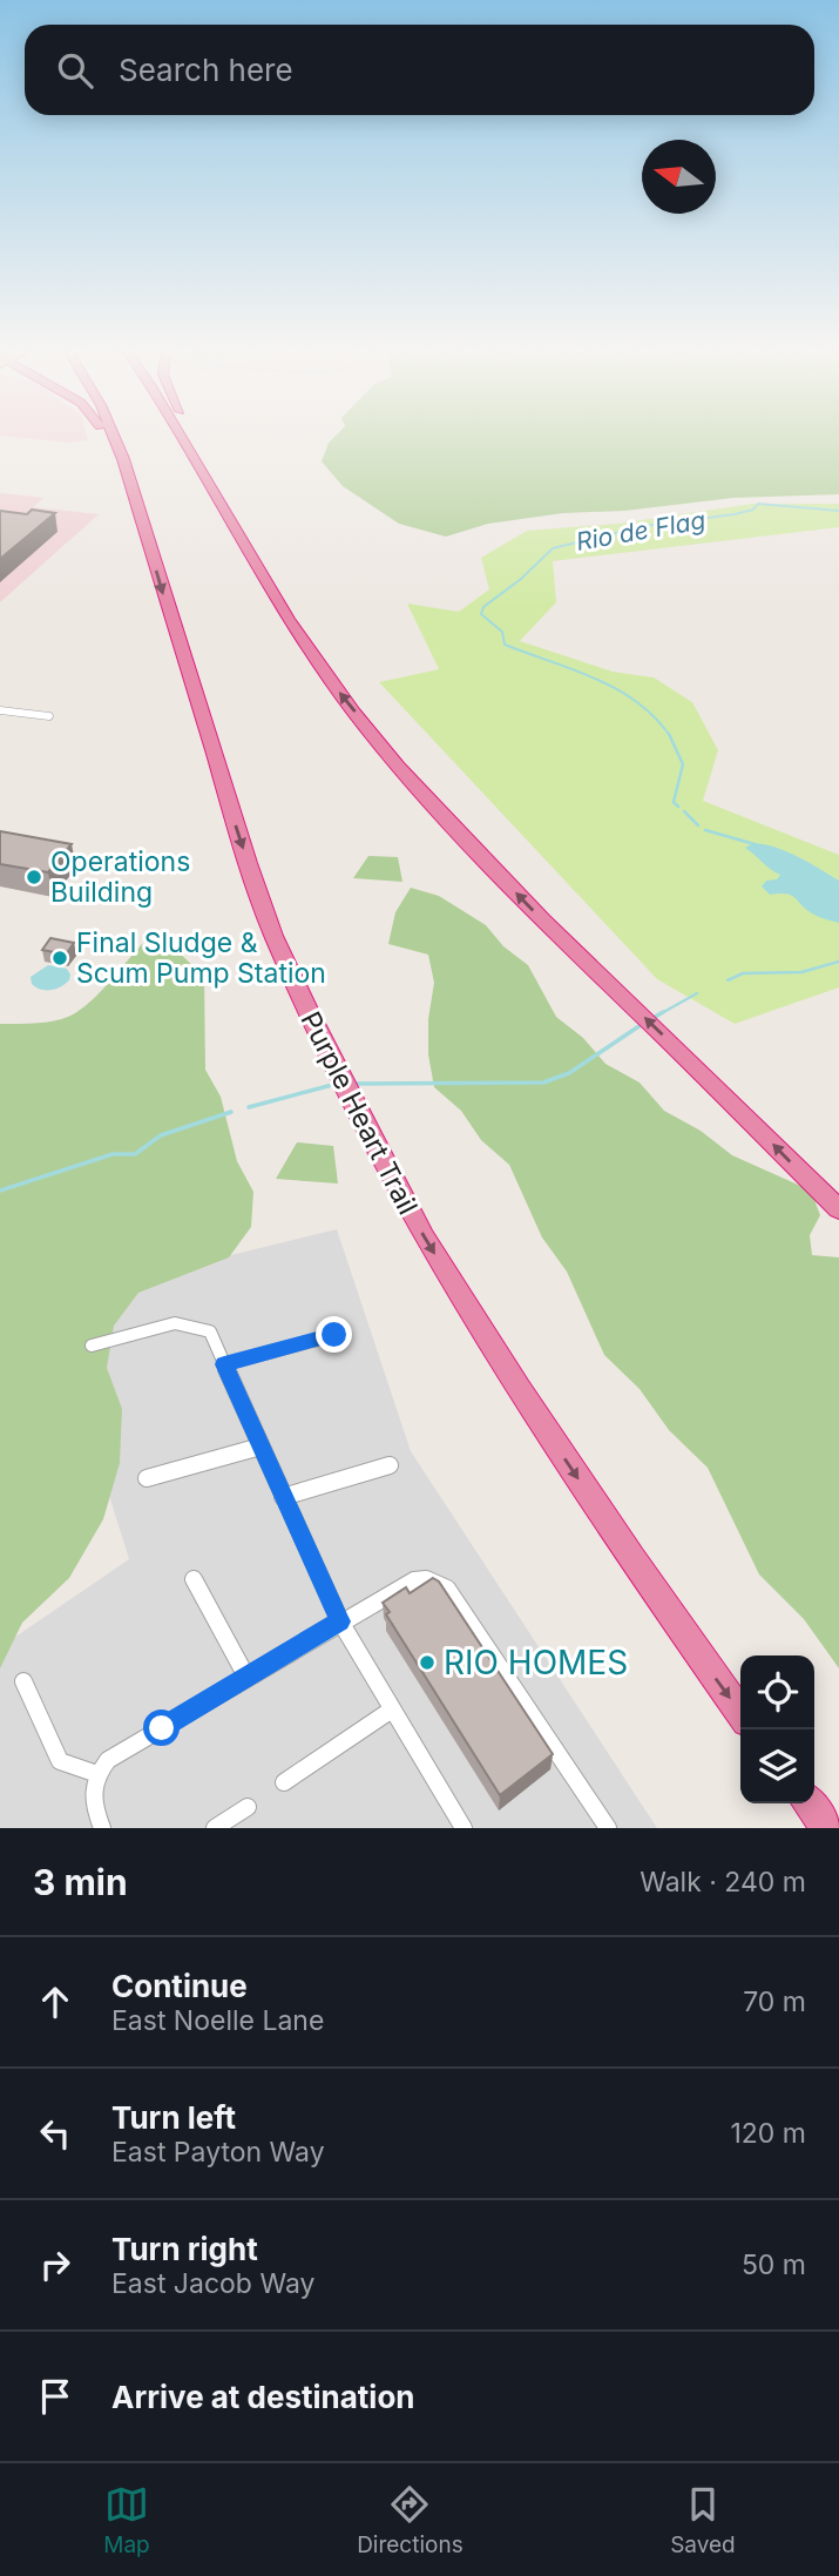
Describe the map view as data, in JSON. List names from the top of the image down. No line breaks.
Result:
{"streets":{"highway":["Purple Heart Trail"]},"one_way":["Purple Heart Trail"],"water":["Rio de Flag"],"places":["Operations Building","Final Sludge & Scum Pump Station","RIO HOMES"],"north":"left","page":{"search":"Search here","heading":["3 min","Walk · 240 m"],"list":[["Continue","East Noelle Lane","70 m"],["Turn left","East Payton Way","120 m"],["Turn right","East Jacob Way","50 m"],"Arrive at destination"],"nav":["Map","Directions","Saved"]}}
